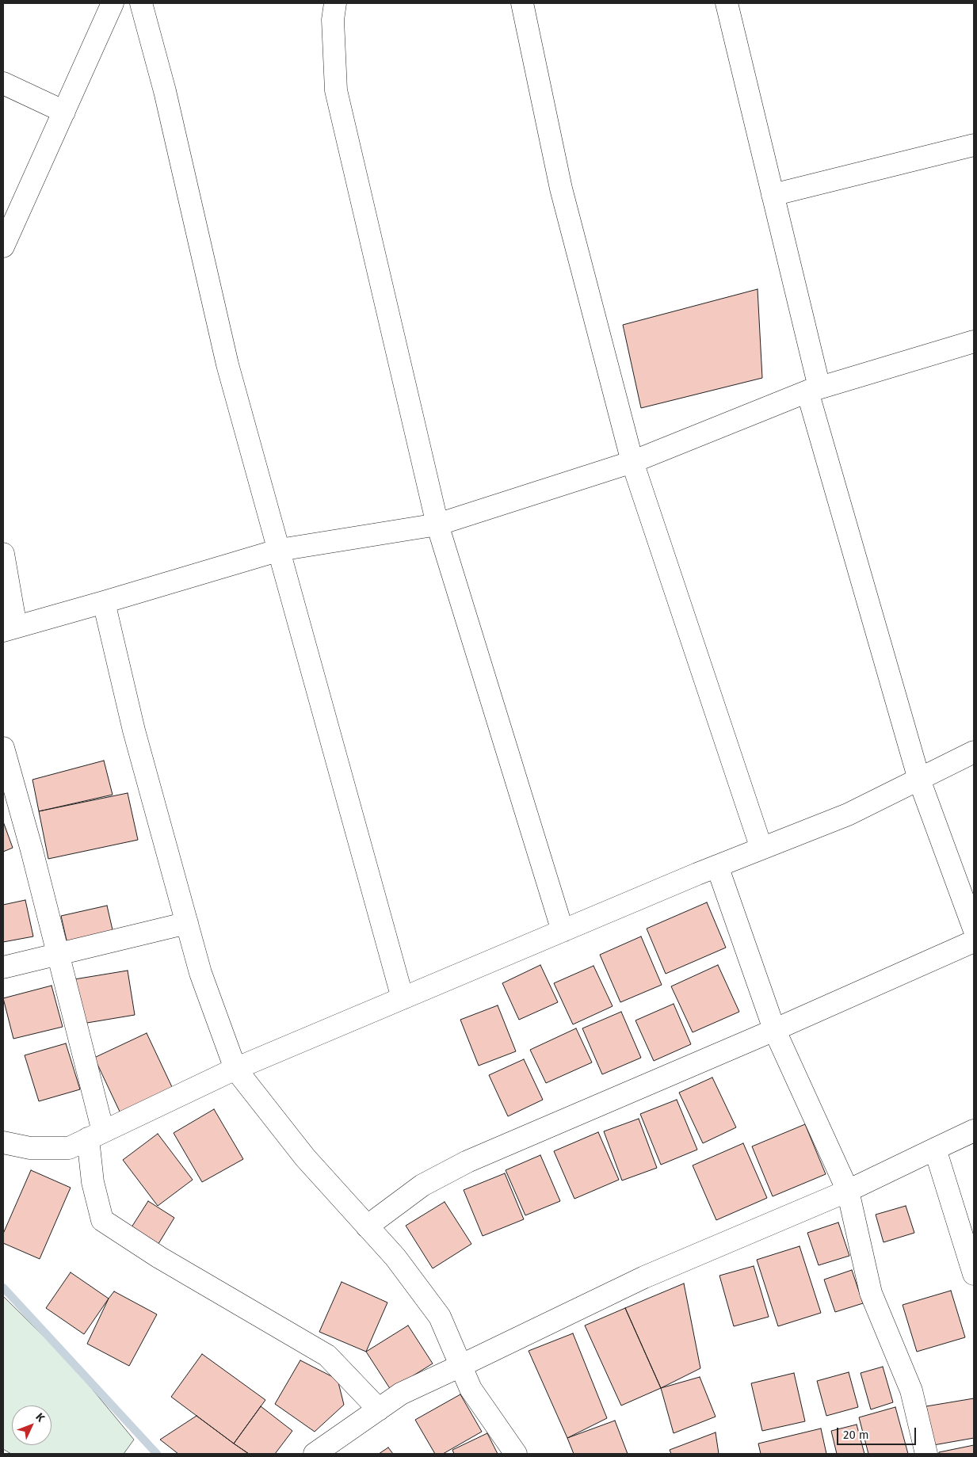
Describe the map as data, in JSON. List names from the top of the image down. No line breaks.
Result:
{"scale_bar":"20 m","north":"top right"}
